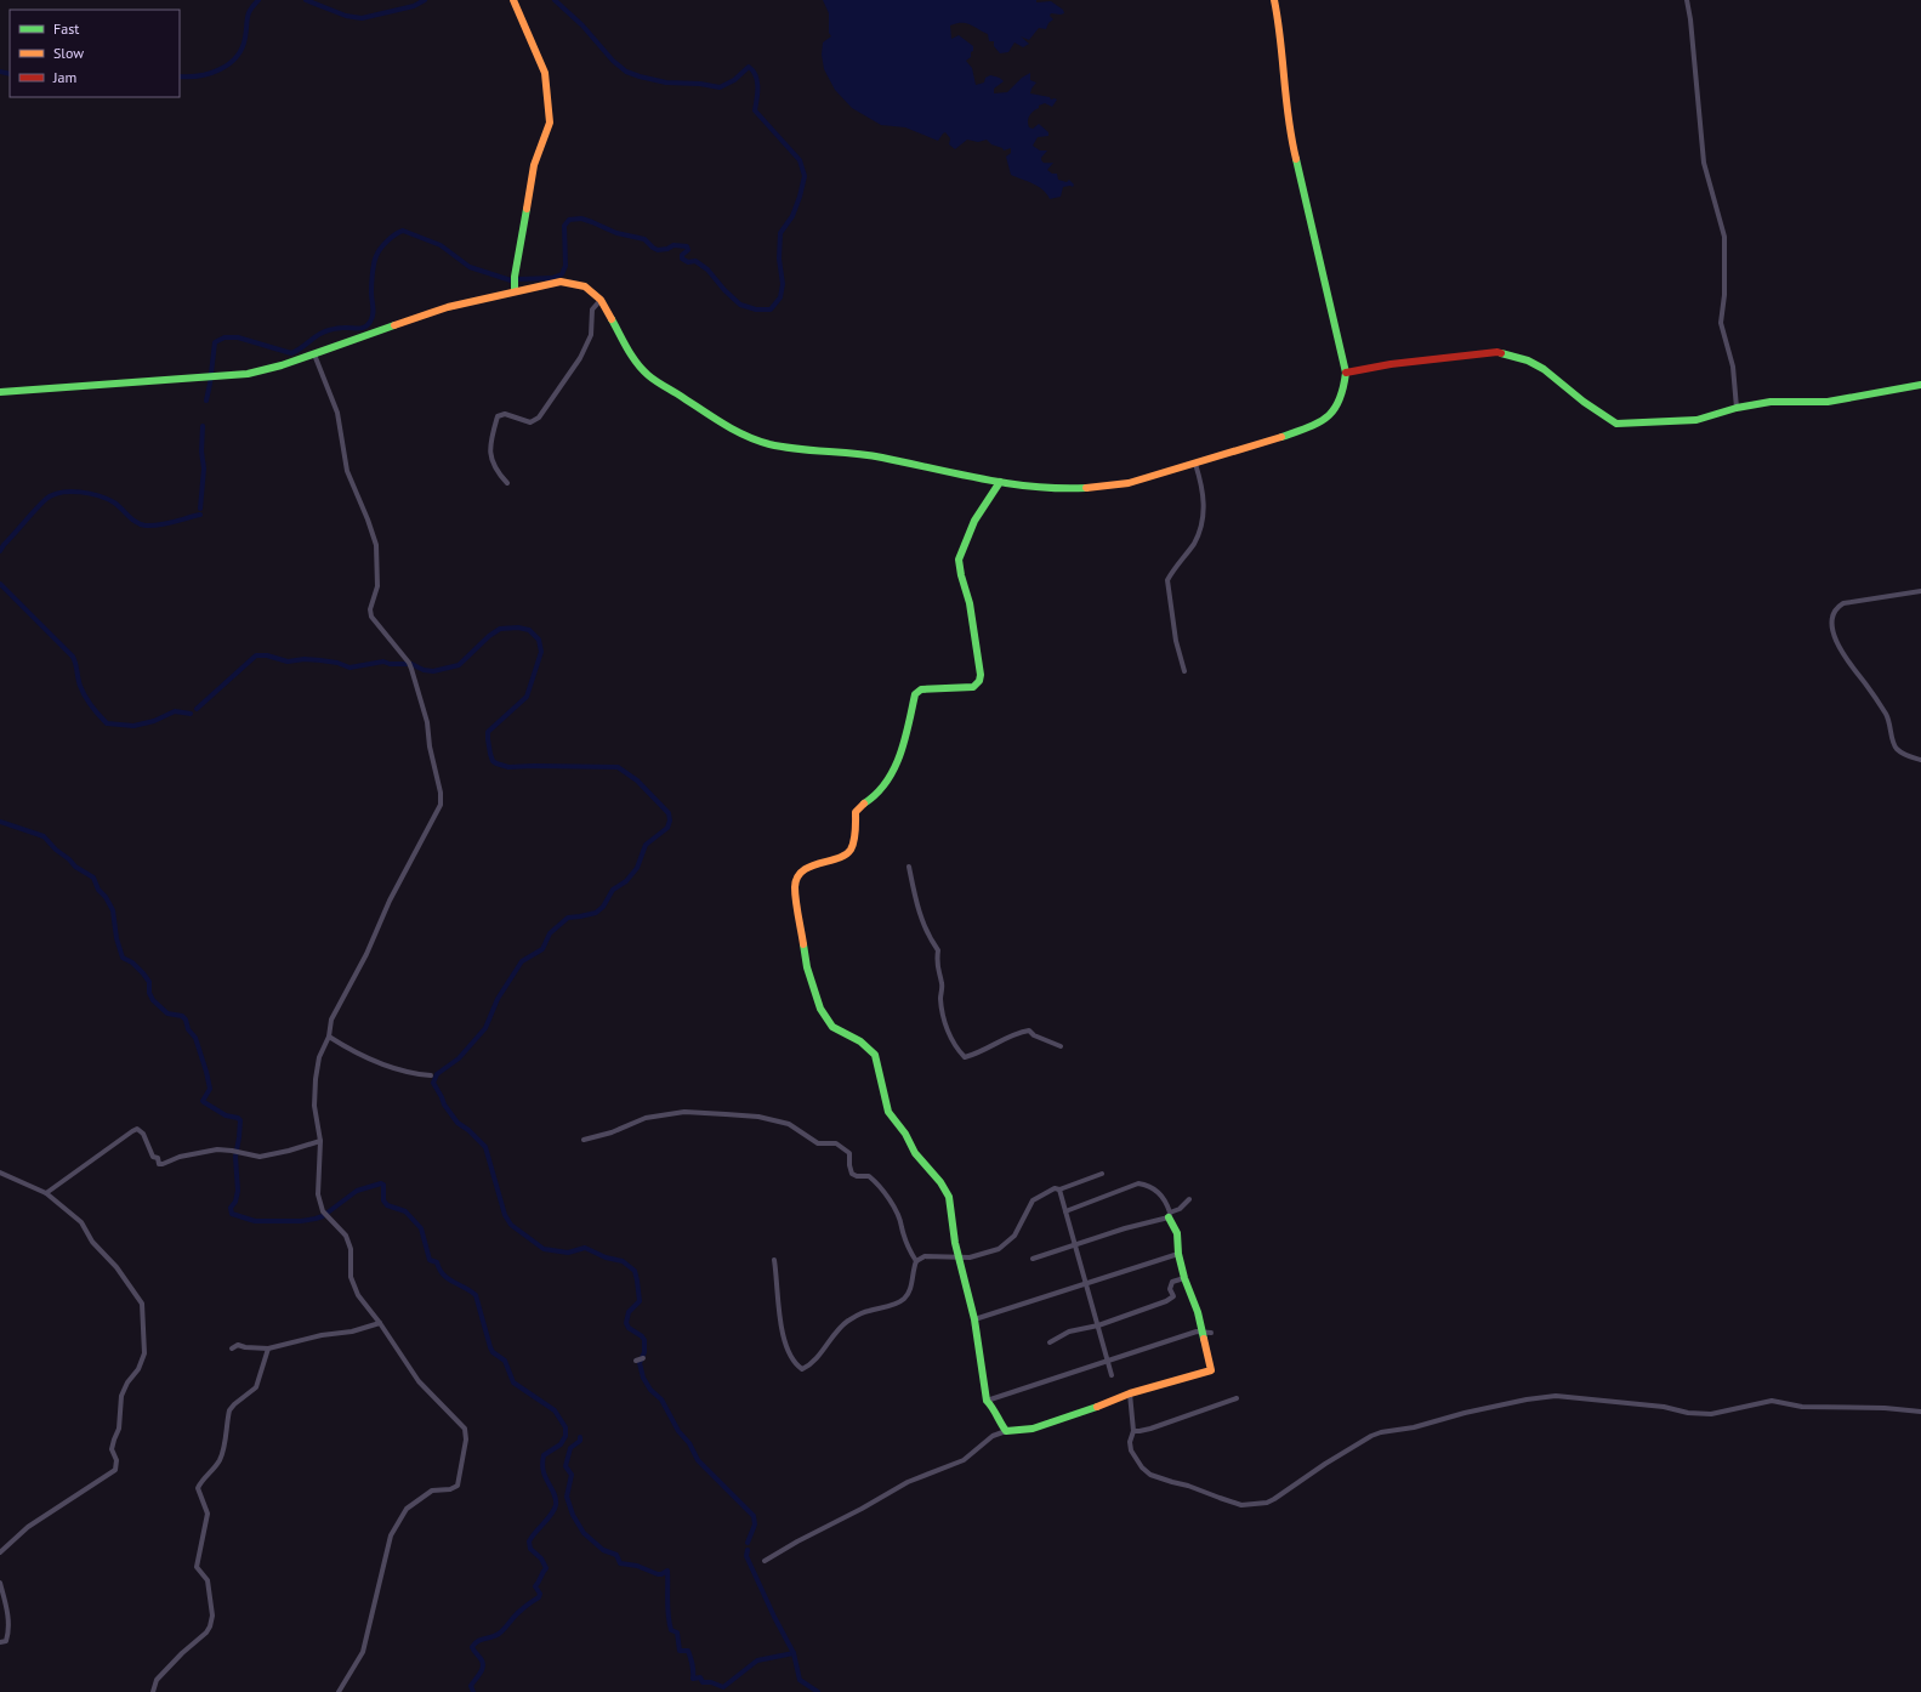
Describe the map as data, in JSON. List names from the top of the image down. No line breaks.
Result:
{"legend":["Fast","Slow","Jam"]}
